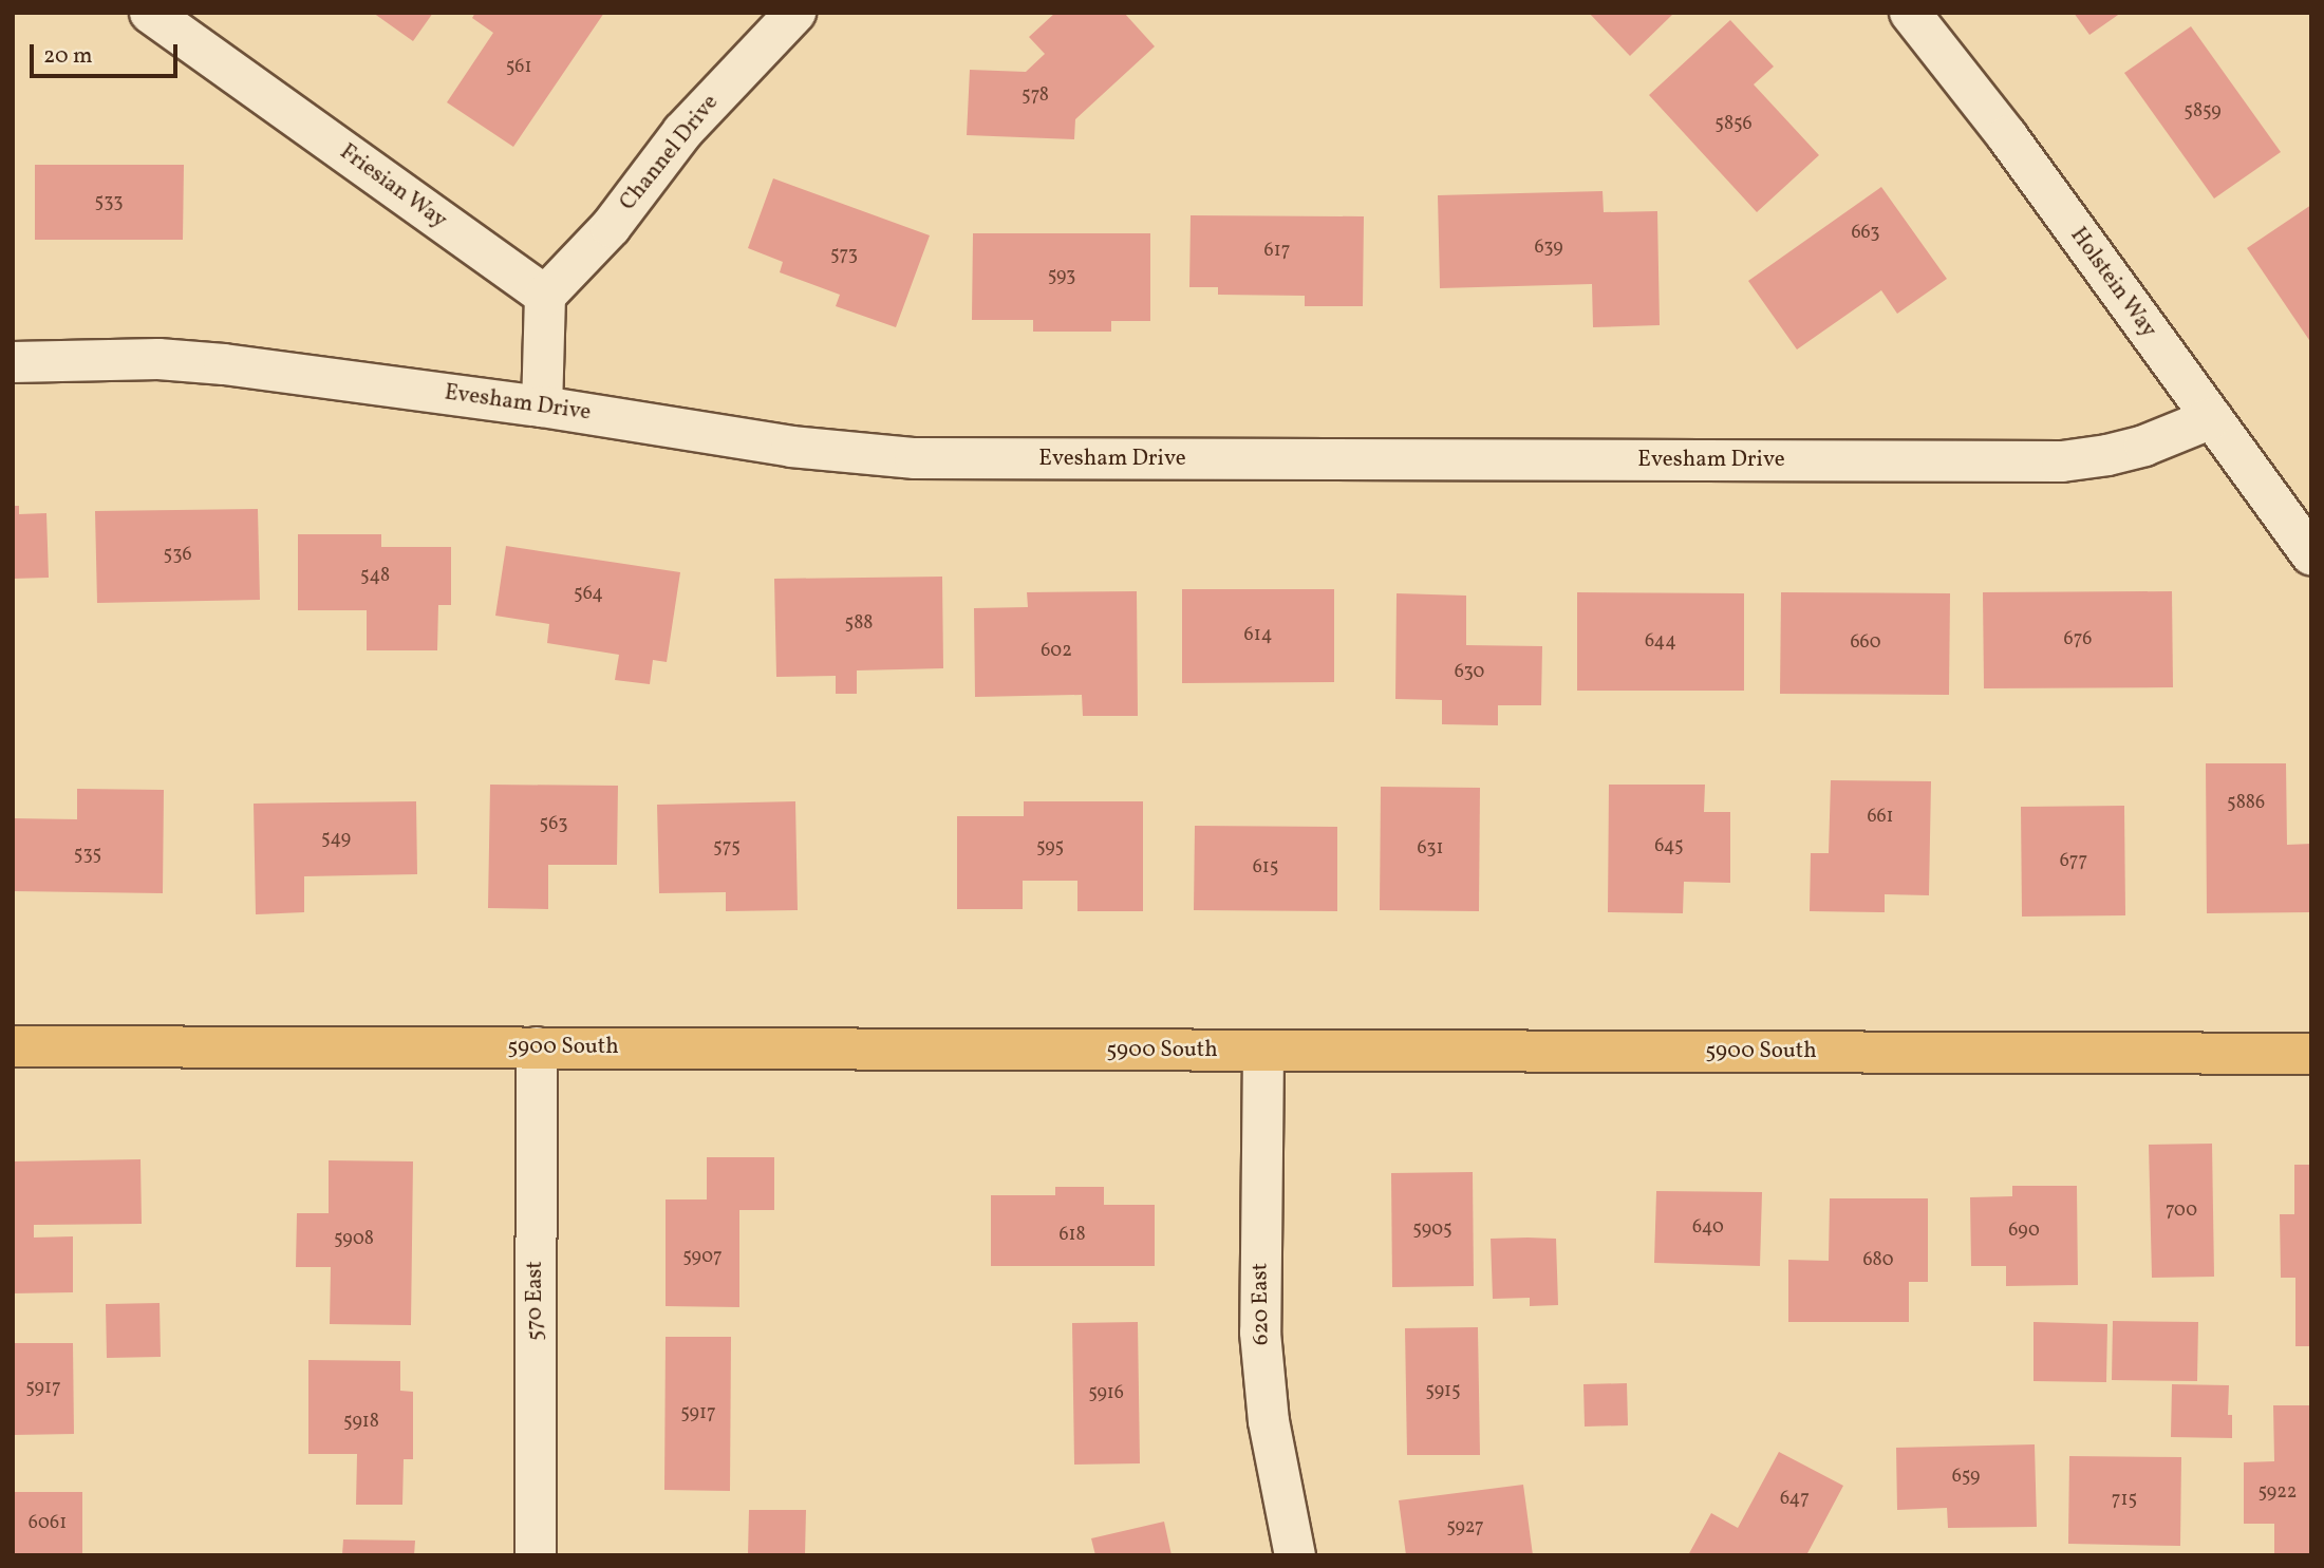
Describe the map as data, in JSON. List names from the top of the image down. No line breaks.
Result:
{"streets":{"main road":["5900 South"],"street":["Channel Drive","Friesian Way","Holstein Way","Evesham Drive","570 East","620 East"]},"crossings":[["Channel Drive","Friesian Way"],["Holstein Way","Evesham Drive"],["5900 South","570 East"],["5900 South","620 East"]],"house_numbers":["561","578","5859","5856","533","663","639","617","573","593","536","548","564","588","614","676","644","660","602","630","5886","661","563","549","645","575","595","631","535","677","615","700","640","5905","690","618","5908","5907","680","5917","5915","5916","5917","5918","659","5922","647","715","6061","5927"],"scale_bar":"20 m"}
